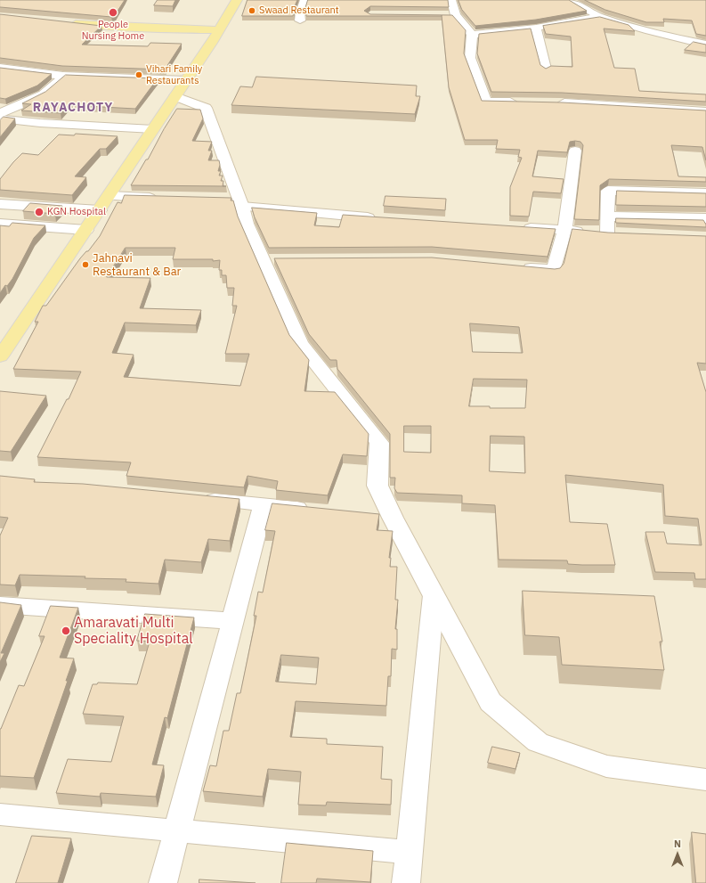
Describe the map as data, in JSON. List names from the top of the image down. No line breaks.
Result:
{"districts":["RAYACHOTY"],"places":["Swaad Restaurant","People Nursing Home","Vihari Family Restaurants","KGN Hospital","Jahnavi Restaurant & Bar","Amaravati Multi Speciality Hospital"],"north":"top"}
